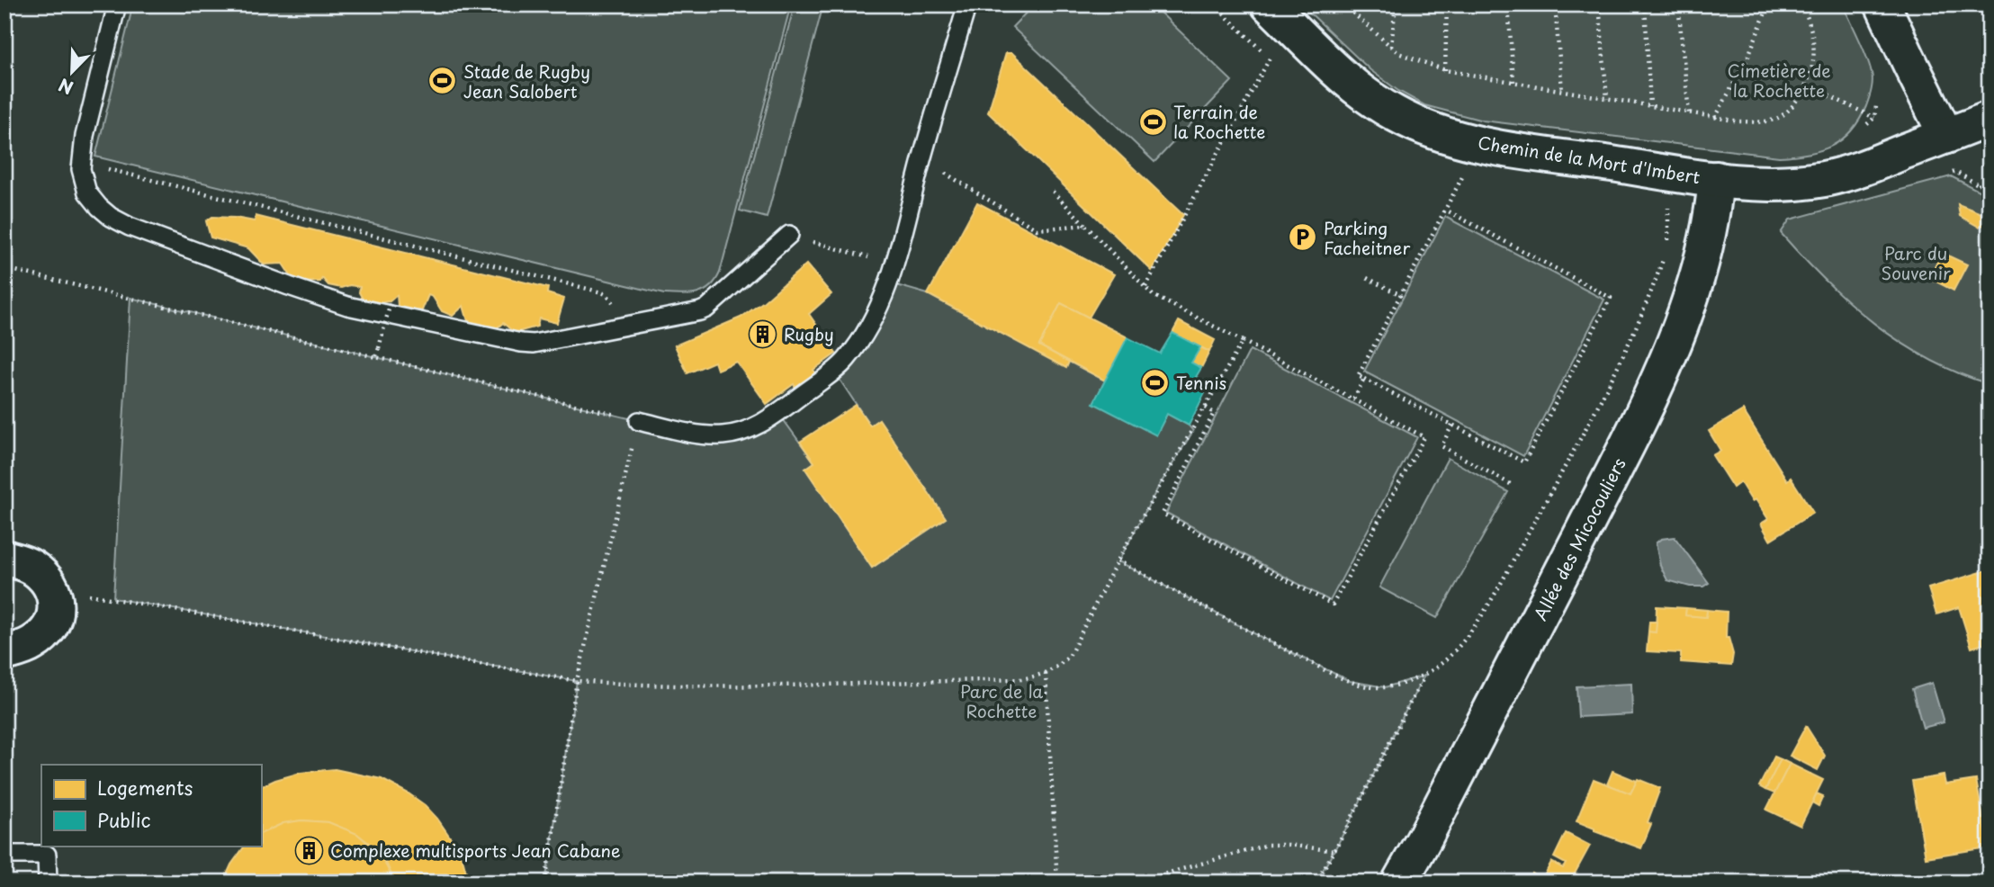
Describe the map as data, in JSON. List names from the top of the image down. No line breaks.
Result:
{"streets":{"street":["Chemin de la Mort d'Imbert","Allée des Micocouliers"]},"crossings":[["Chemin de la Mort d'Imbert","Allée des Micocouliers"]],"parks":["Cimetière de la Rochette","Parc du Souvenir","Parc de la Rochette"],"places":{"sports":["Stade de Rugby Jean Salobert","Terrain de la Rochette","Tennis"],"parking":["Parking Facheitner"],"building":["Rugby","Complexe multisports Jean Cabane"]},"legend":["Logements","Public"],"north":"bottom left"}
